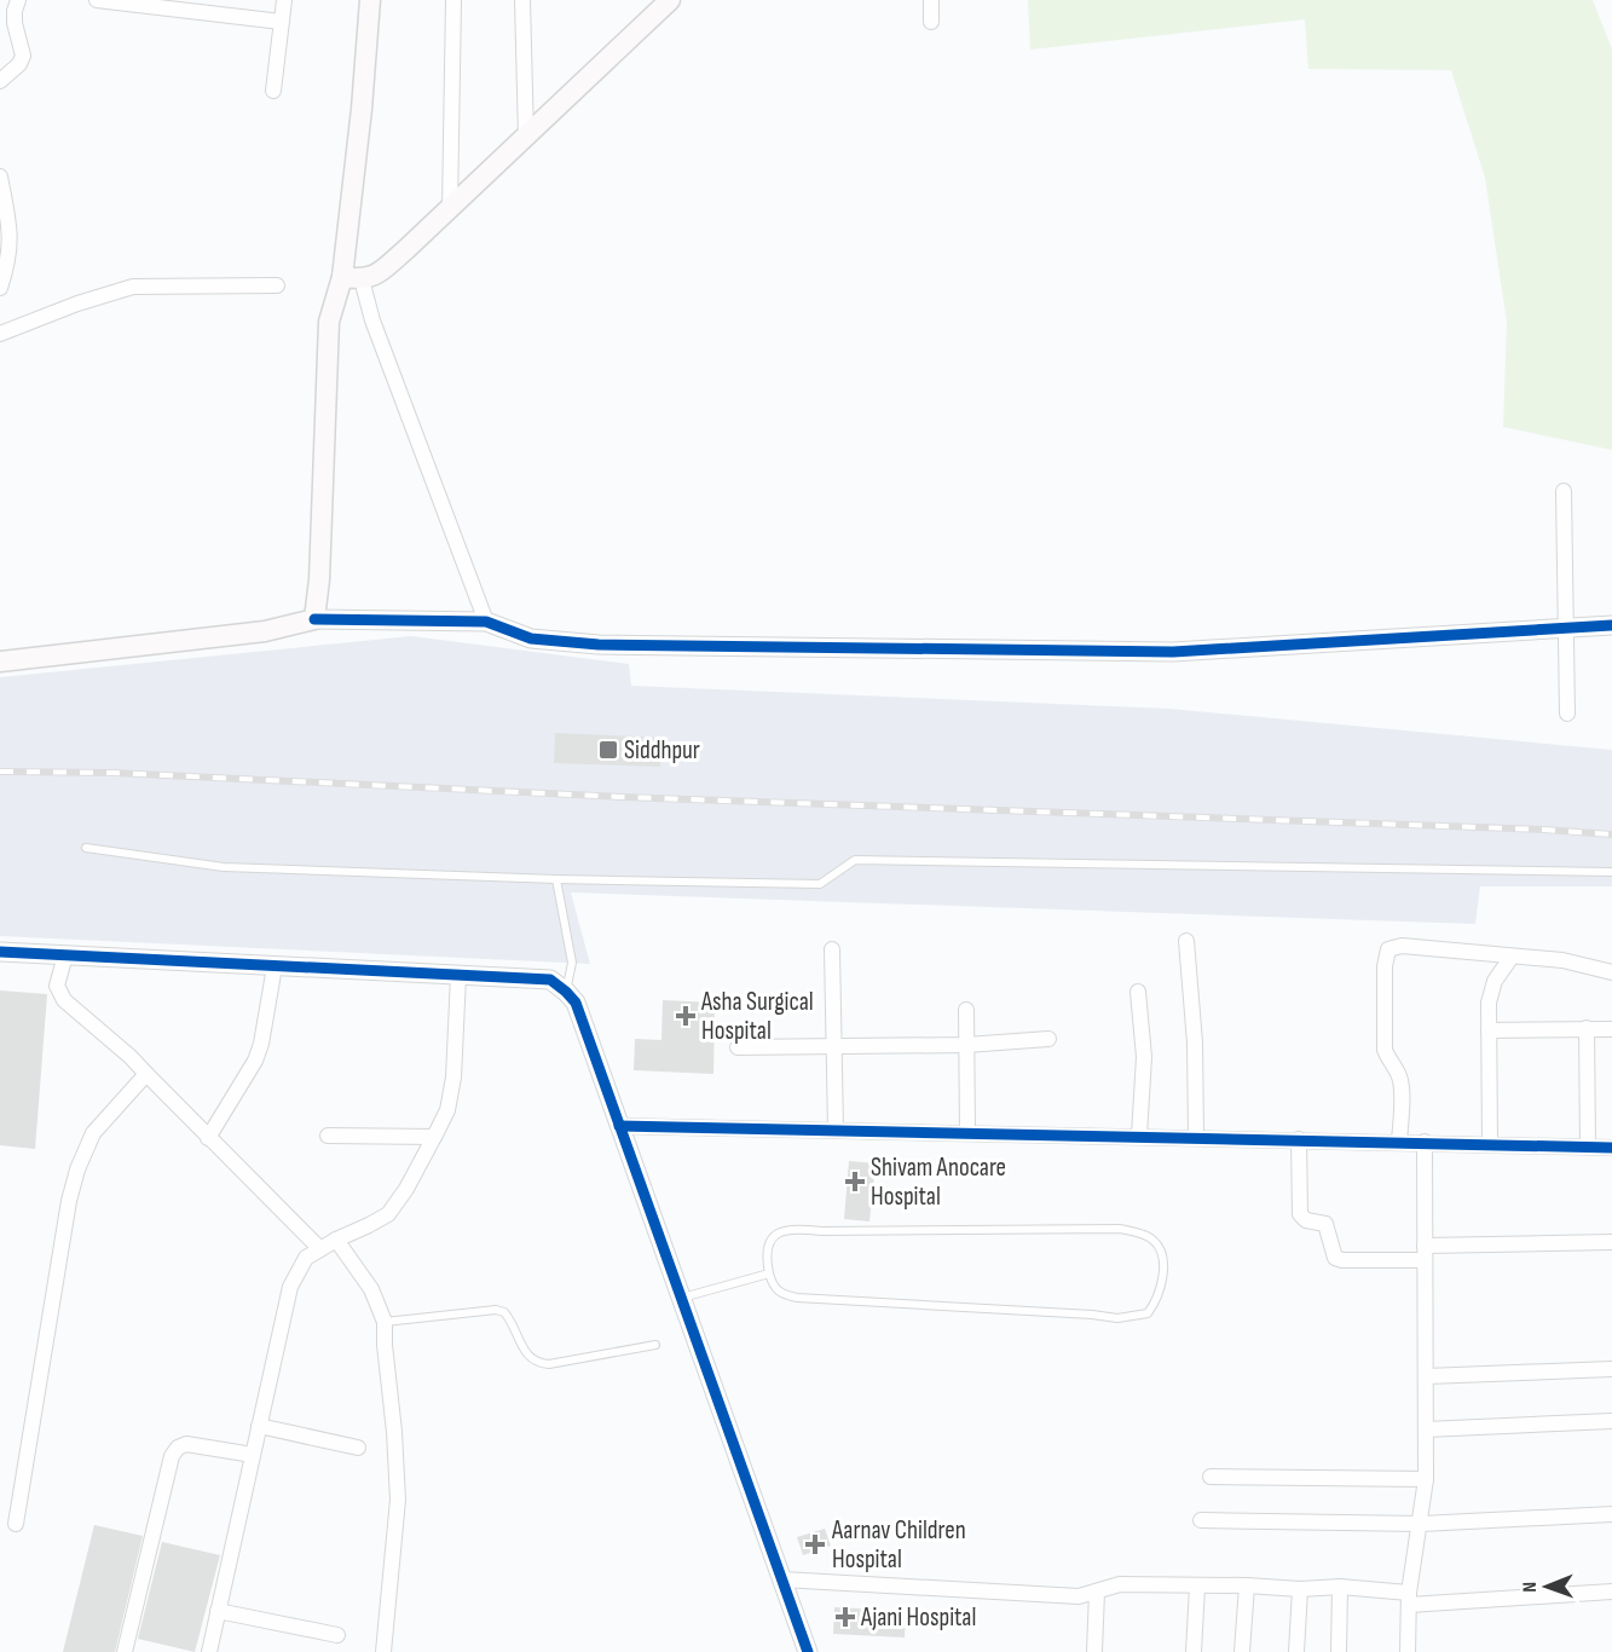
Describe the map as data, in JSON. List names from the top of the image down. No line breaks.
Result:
{"places":{"transit":["Siddhpur"],"health":["Asha Surgical Hospital","Shivam Anocare Hospital","Aarnav Children Hospital","Ajani Hospital"]},"north":"left"}
